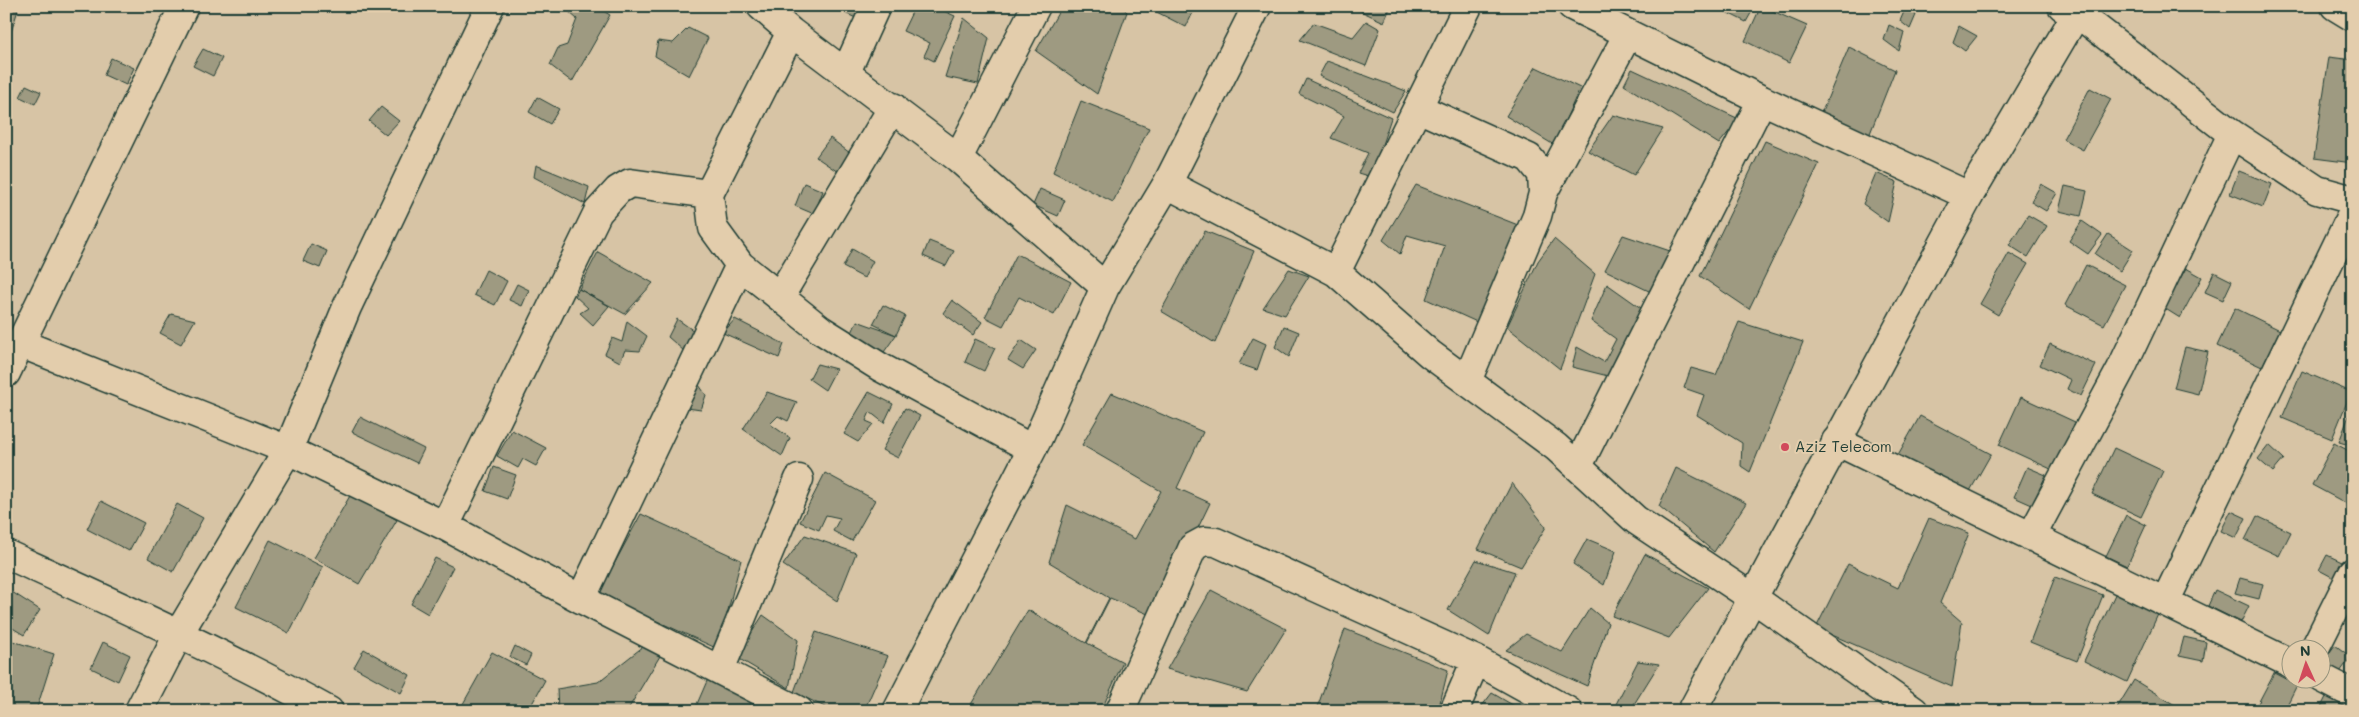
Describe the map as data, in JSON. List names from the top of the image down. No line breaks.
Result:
{"places":["Aziz Telecom"],"north":"top"}
